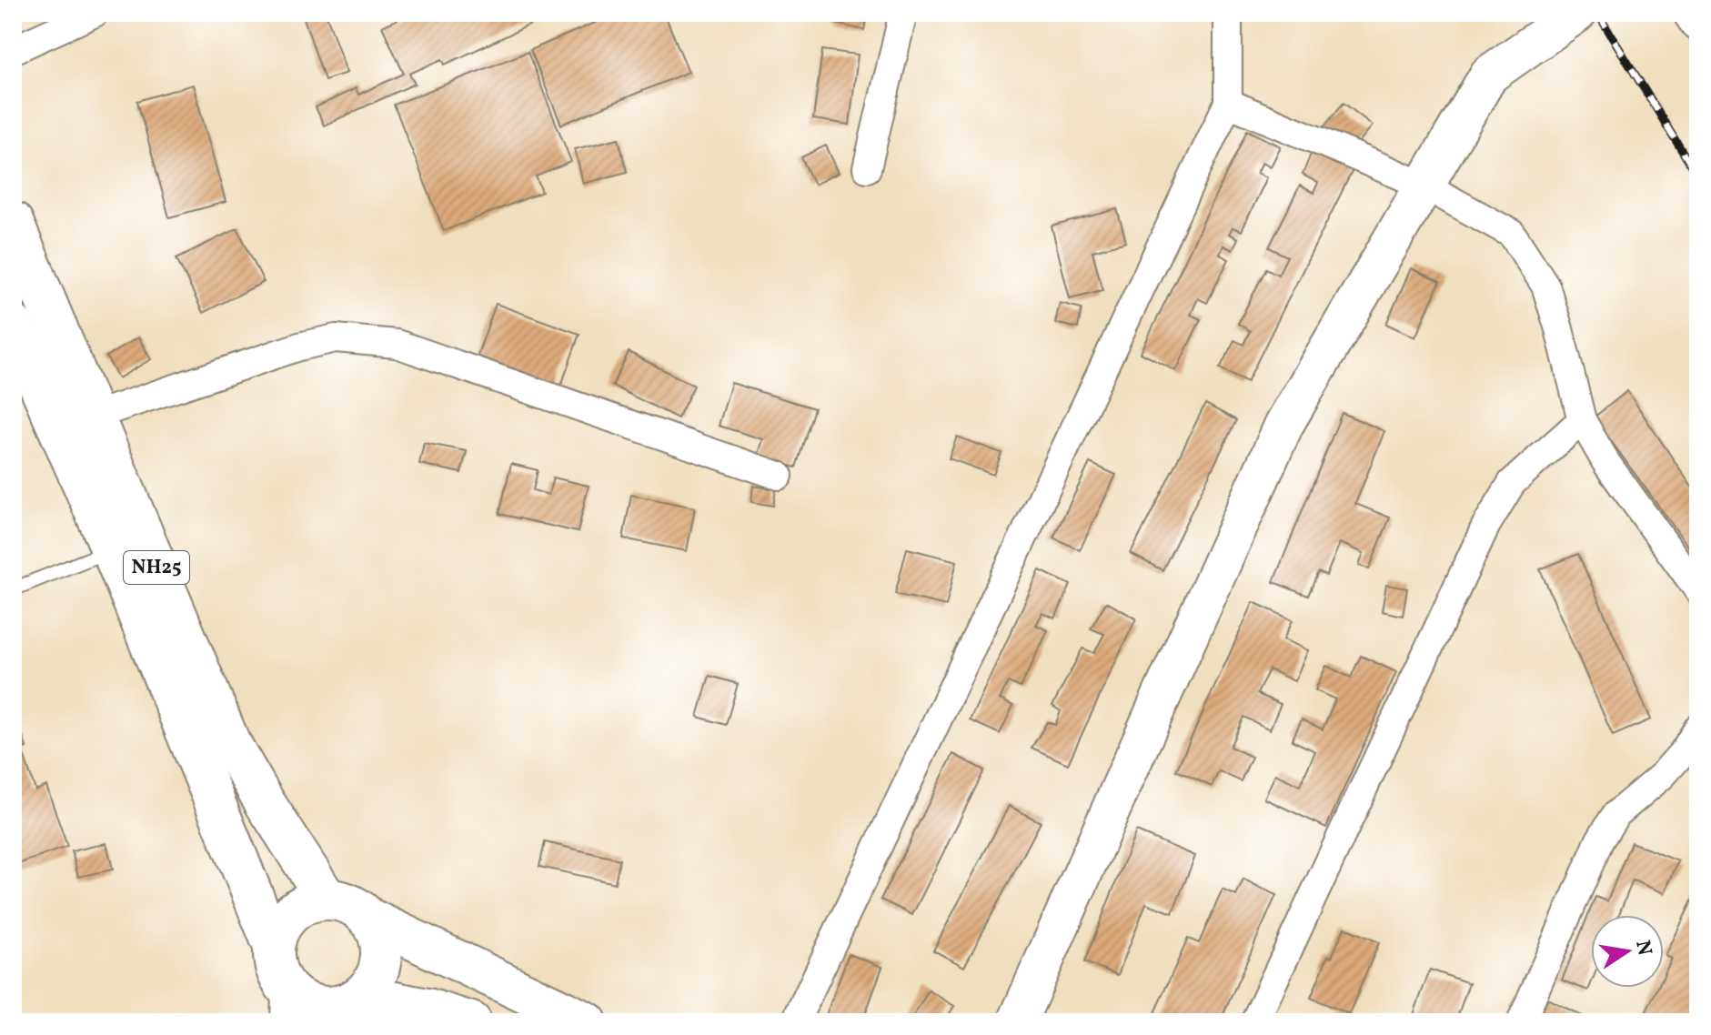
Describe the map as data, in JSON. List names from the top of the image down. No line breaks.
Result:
{"streets":{"main road":["NH25"]},"north":"right"}
